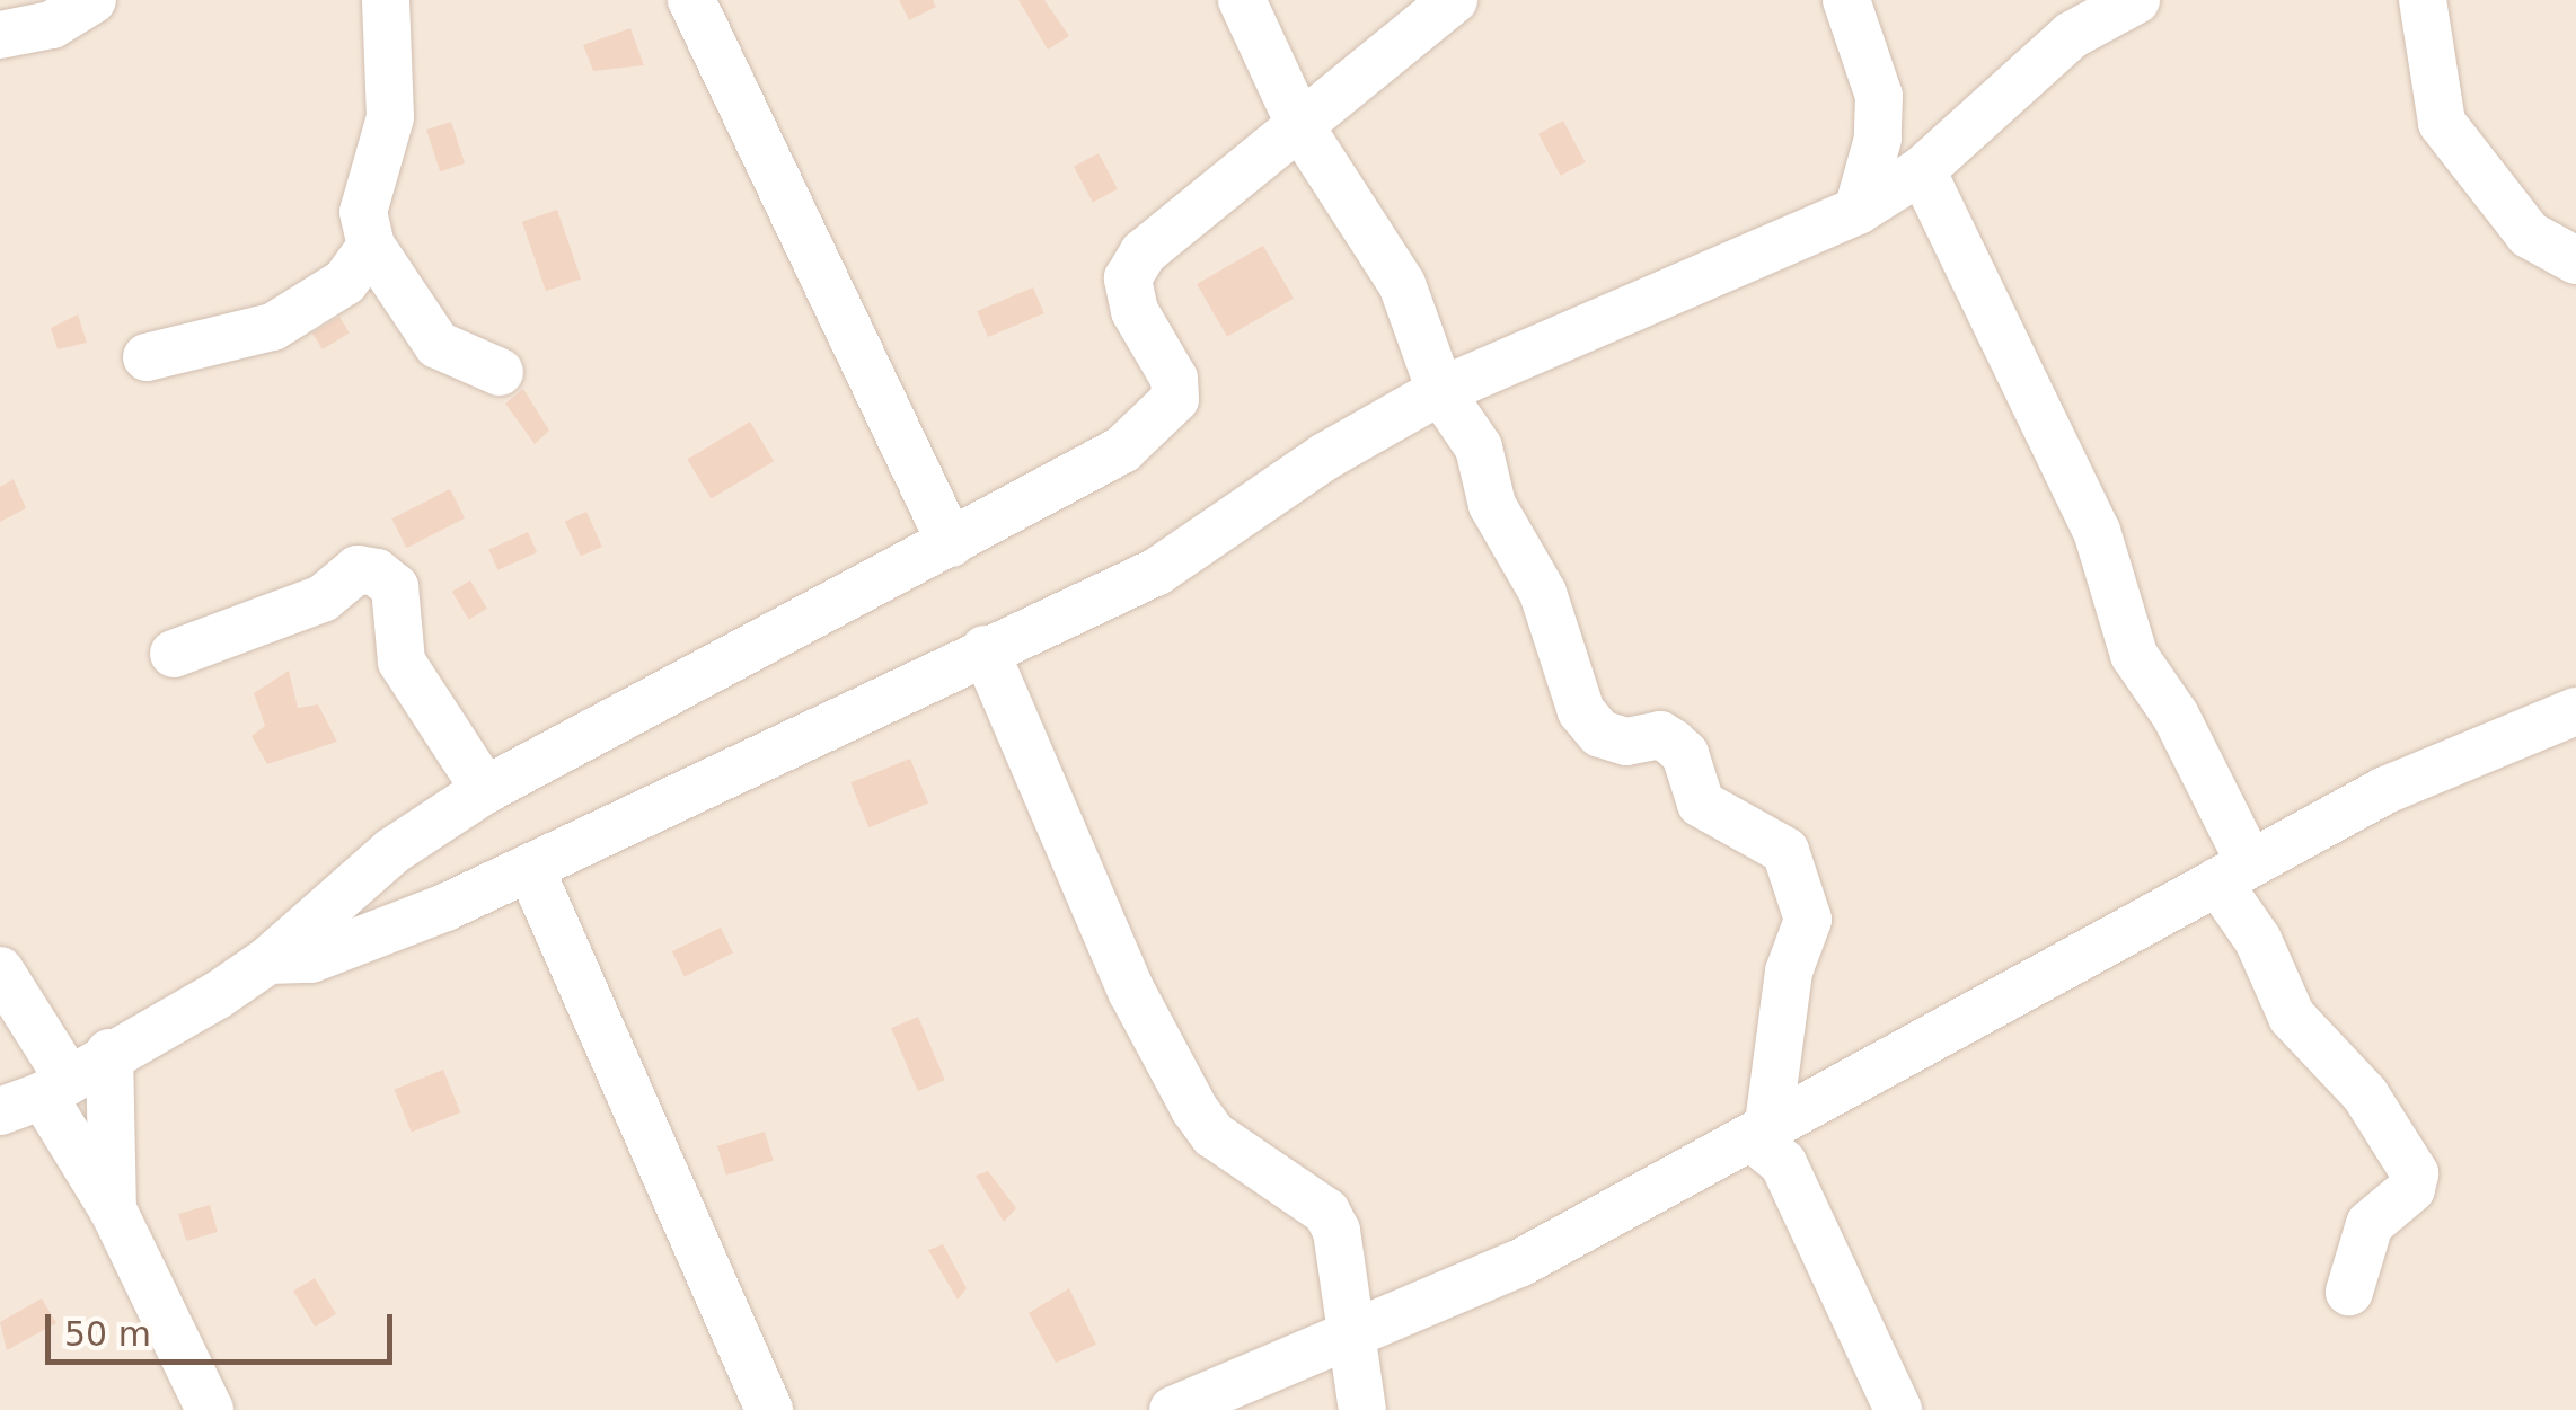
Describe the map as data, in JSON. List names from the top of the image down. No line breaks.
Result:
{"scale_bar":"50 m"}
